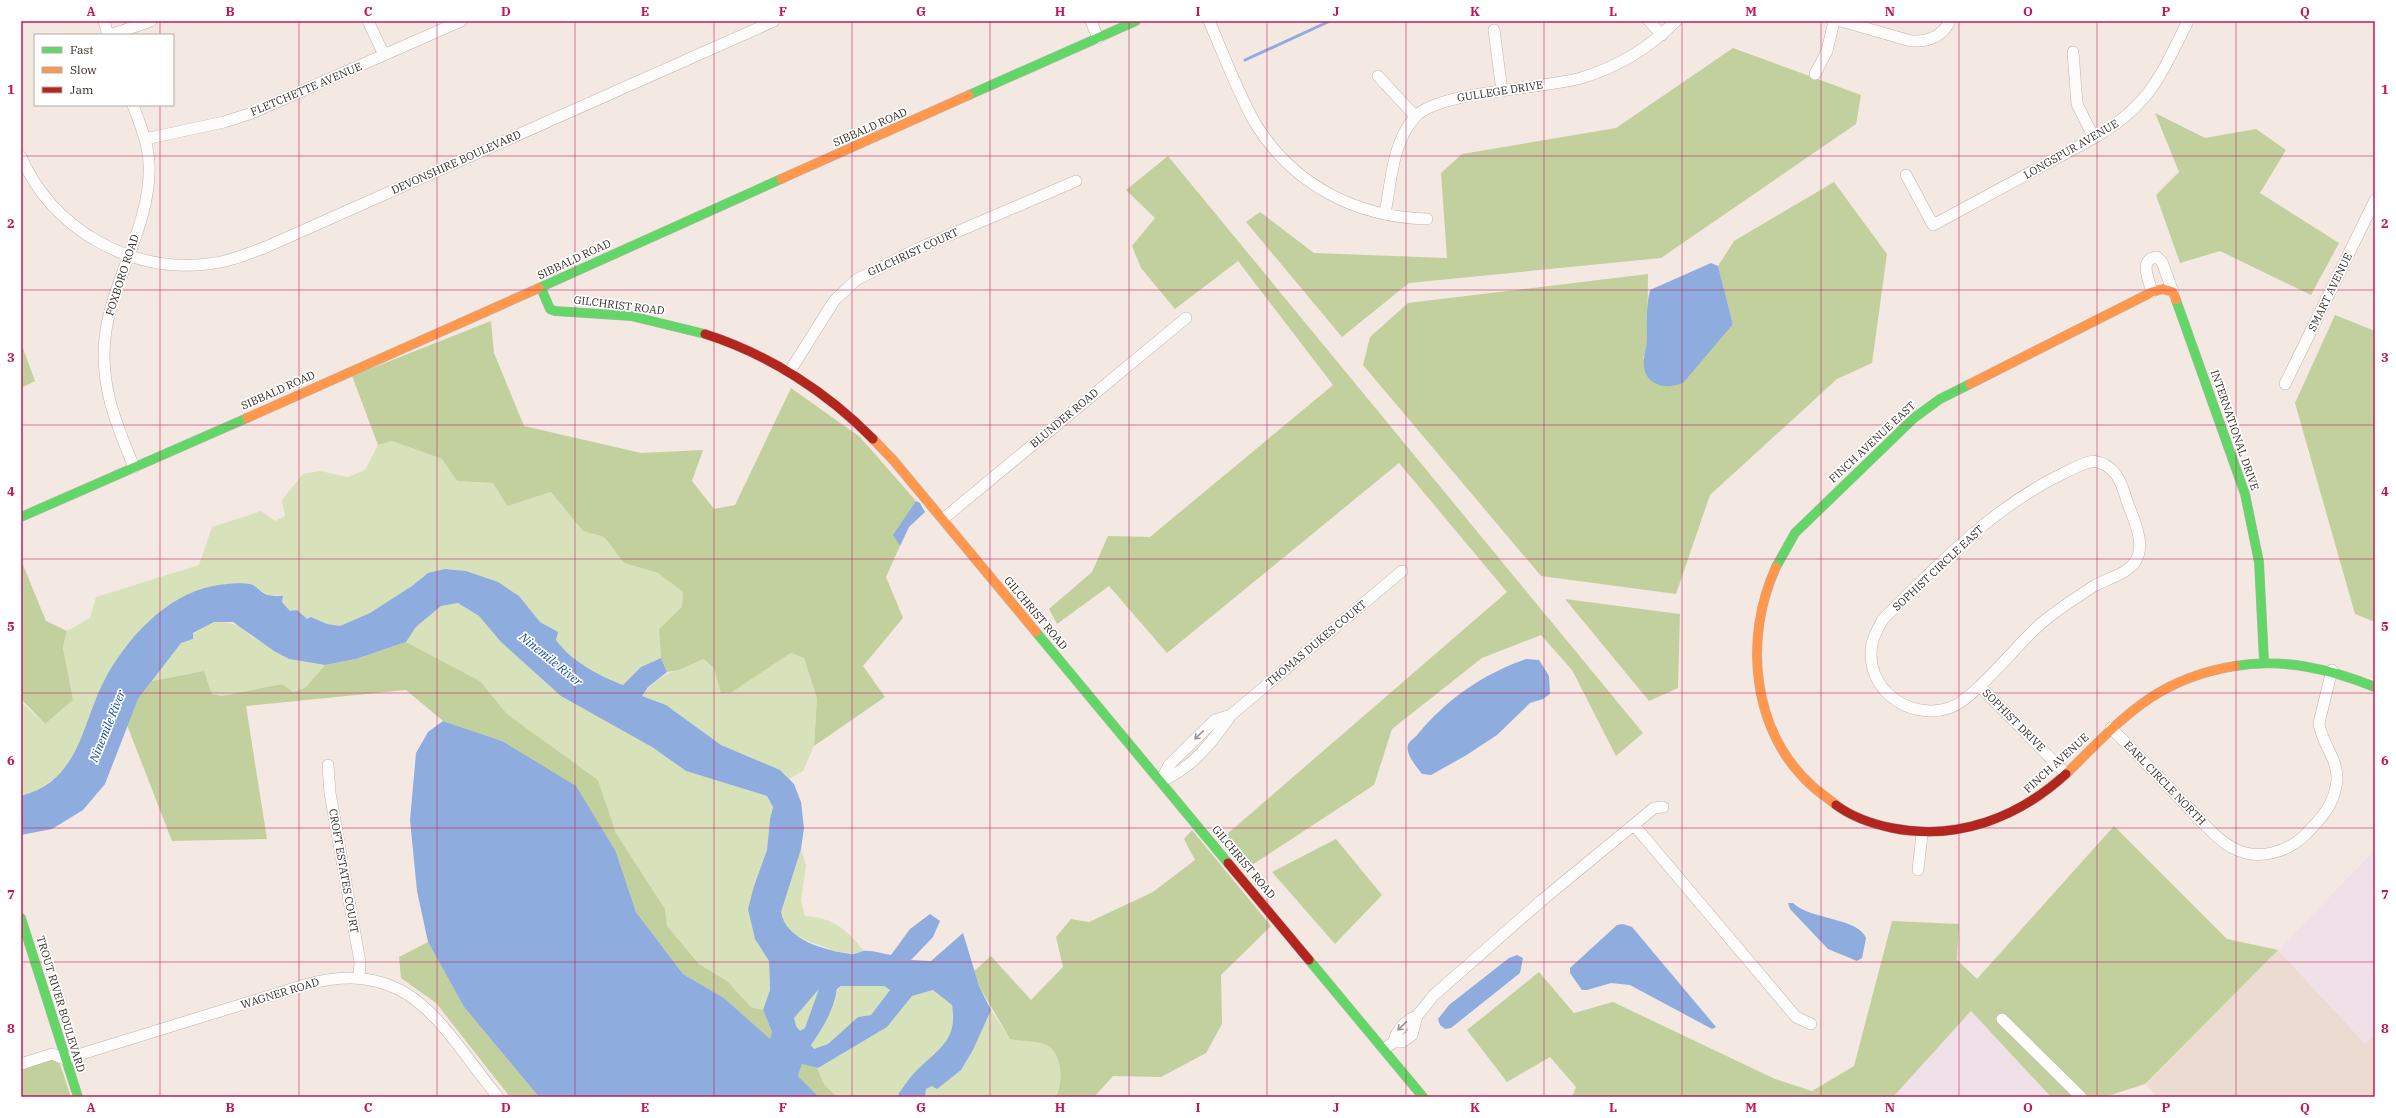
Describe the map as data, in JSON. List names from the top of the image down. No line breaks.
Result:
{"streets":{"street":["FLETCHETTE AVENUE","GULLEGE DRIVE","SIBBALD ROAD","LONGSPUR AVENUE","DEVONSHIRE BOULEVARD","GILCHRIST COURT","FOXBORO ROAD","SMART AVENUE","GILCHRIST ROAD","BLUNDER ROAD","INTERNATIONAL DRIVE","FINCH AVENUE EAST","SOPHIST CIRCLE EAST","THOMAS DUKES COURT","SOPHIST DRIVE","FINCH AVENUE","EARL CIRCLE NORTH","CROFT ESTATES COURT","WAGNER ROAD","TROUT RIVER BOULEVARD"]},"crossings":[["FLETCHETTE AVENUE","FOXBORO ROAD"],["SIBBALD ROAD","FOXBORO ROAD"],["SIBBALD ROAD","GILCHRIST ROAD"],["DEVONSHIRE BOULEVARD","FOXBORO ROAD"],["GILCHRIST COURT","GILCHRIST ROAD"],["GILCHRIST ROAD","BLUNDER ROAD"],["GILCHRIST ROAD","THOMAS DUKES COURT"],["INTERNATIONAL DRIVE","FINCH AVENUE EAST"],["INTERNATIONAL DRIVE","FINCH AVENUE"],["FINCH AVENUE EAST","FINCH AVENUE"],["SOPHIST CIRCLE EAST","SOPHIST DRIVE"],["SOPHIST DRIVE","FINCH AVENUE"],["FINCH AVENUE","EARL CIRCLE NORTH"],["CROFT ESTATES COURT","WAGNER ROAD"],["WAGNER ROAD","TROUT RIVER BOULEVARD"]],"water":["Ninemile River"],"legend":["Fast","Slow","Jam"],"grid":{"columns":["A","B","C","D","E","F","G","H","I","J","K","L","M","N","O","P","Q"],"rows":["1","2","3","4","5","6","7","8"]}}
